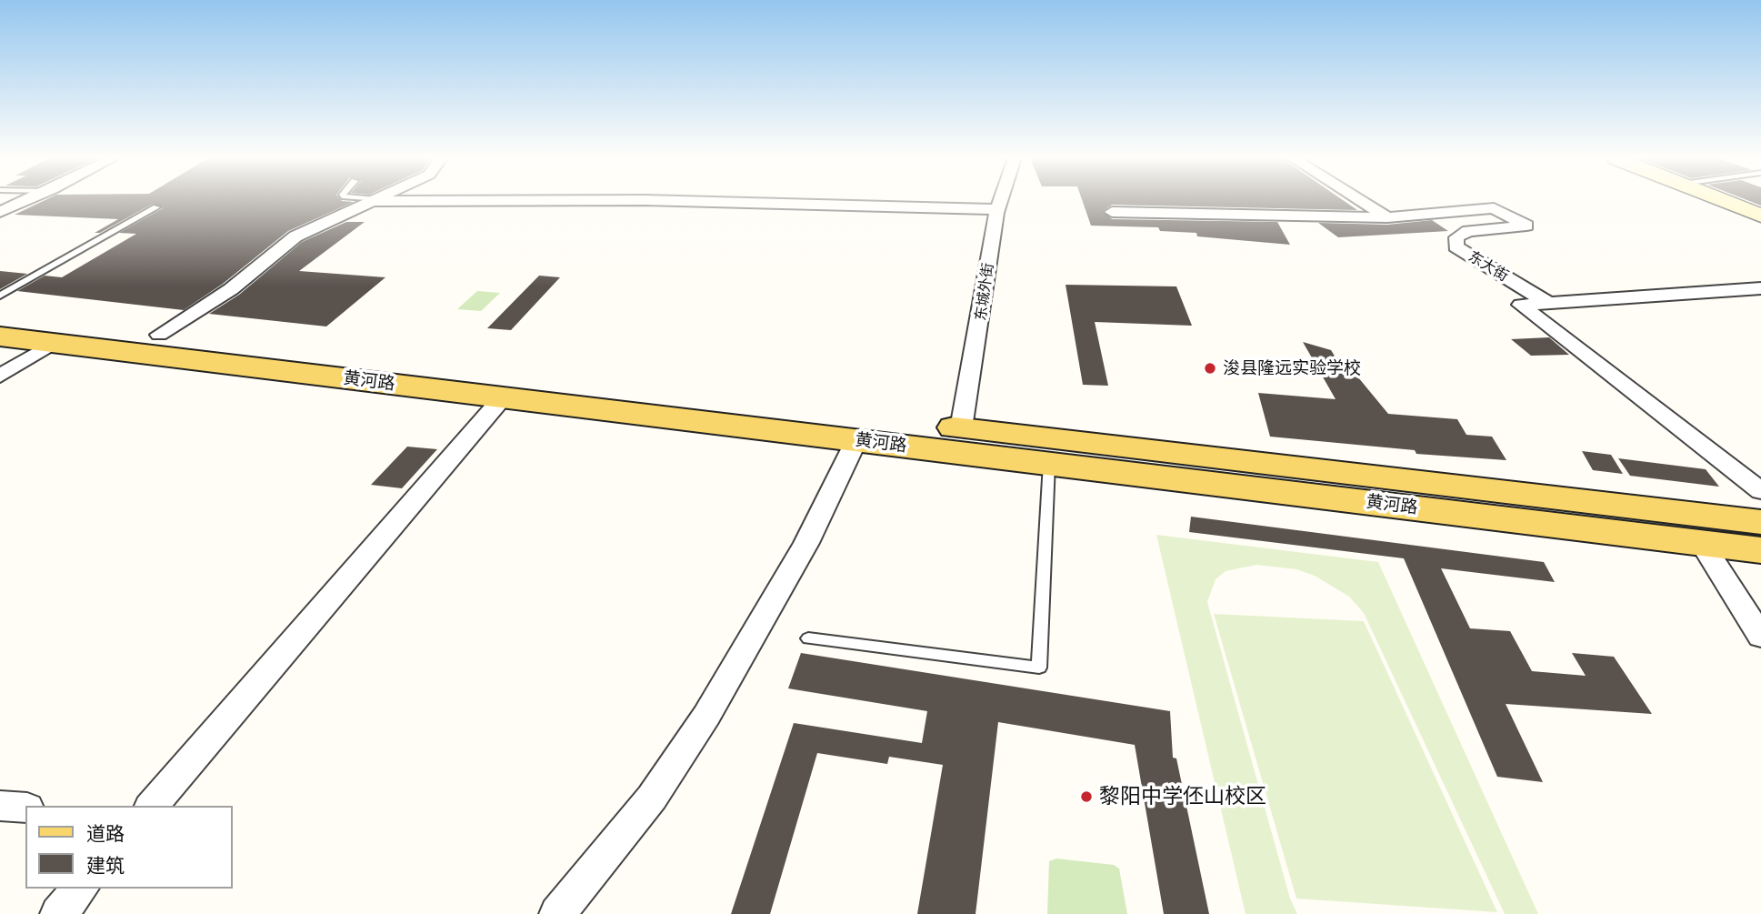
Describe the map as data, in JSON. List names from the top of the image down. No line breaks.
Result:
{"streets":{"main road":["黄河路"],"street":["东大街","东城外街"]},"crossings":[["东城外街","黄河路"]],"places":["浚县隆远实验学校","黎阳中学伾山校区"],"legend":["道路","建筑"]}
